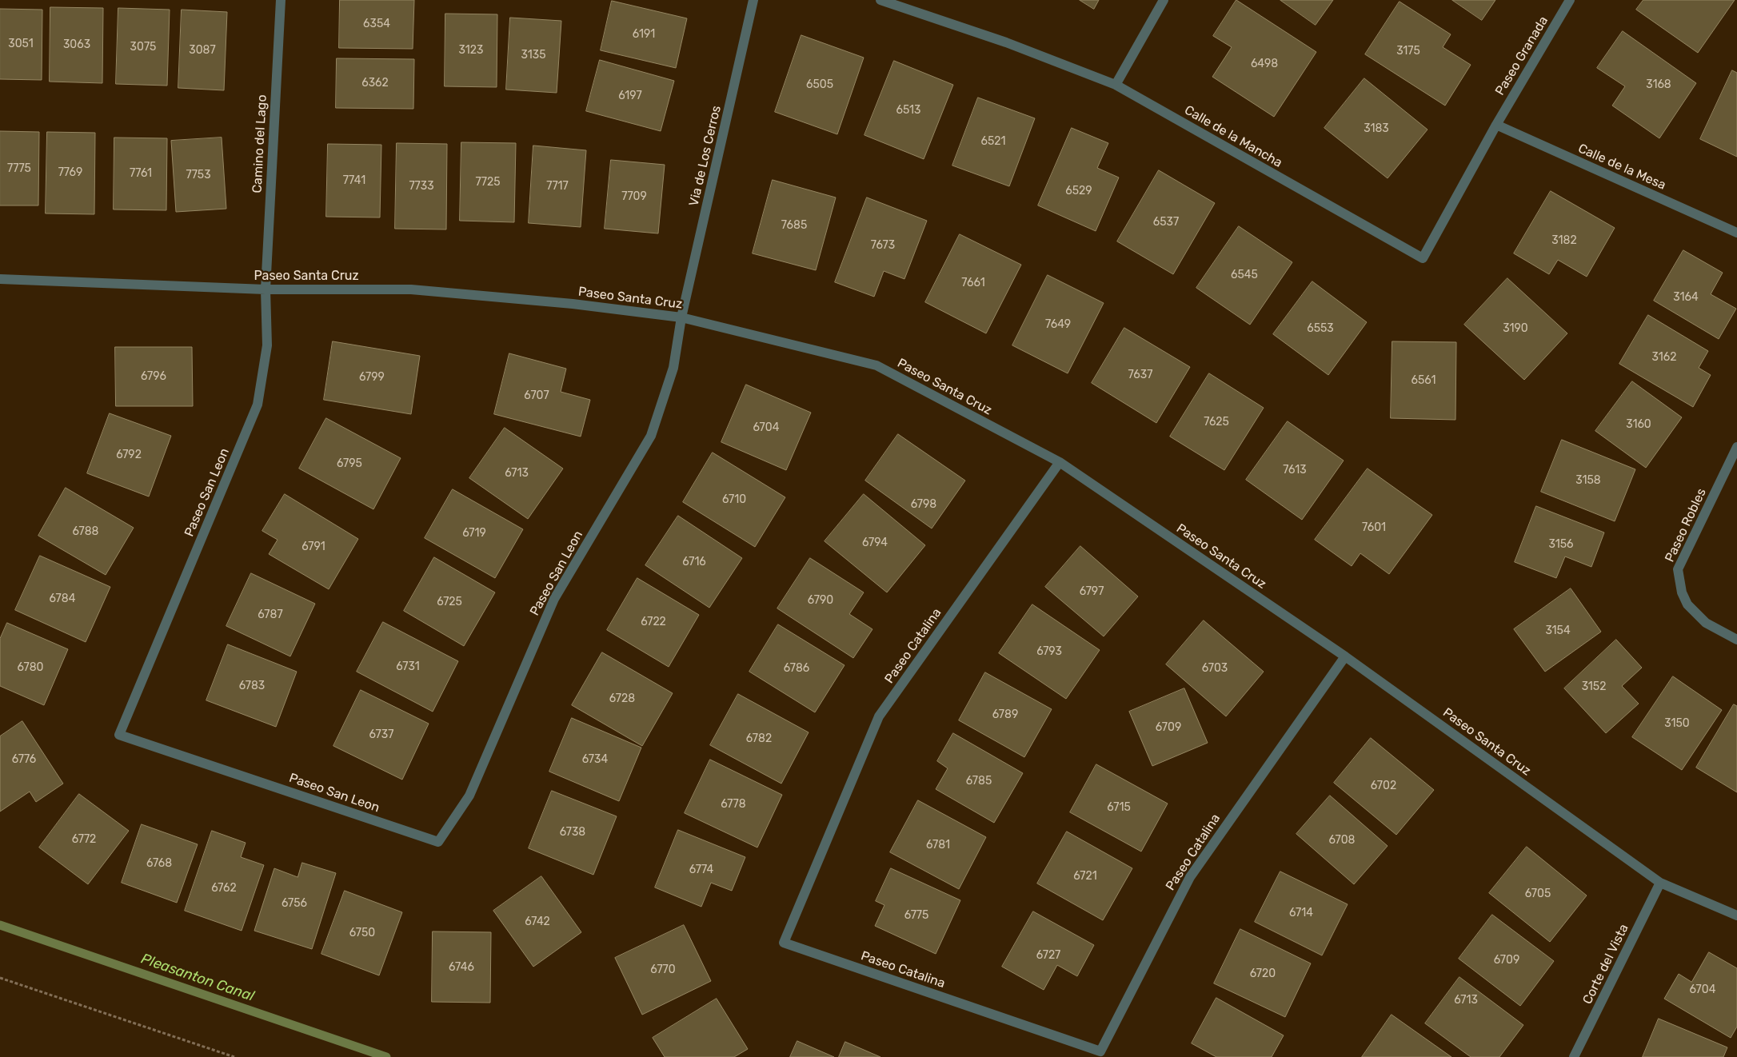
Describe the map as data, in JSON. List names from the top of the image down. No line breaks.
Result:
{"streets":{"street":["Paseo Granada","Calle de la Mancha","Camino del Lago","Via de Los Cerros","Calle de la Mesa","Paseo Santa Cruz","Paseo San Leon","Paseo Robles","Paseo Catalina","Corte del Vista"]},"crossings":[["Paseo Granada","Calle de la Mancha"],["Paseo Granada","Calle de la Mesa"],["Calle de la Mancha","Calle de la Mesa"],["Camino del Lago","Paseo Santa Cruz"],["Camino del Lago","Paseo San Leon"],["Via de Los Cerros","Paseo Santa Cruz"],["Via de Los Cerros","Paseo San Leon"],["Paseo Santa Cruz","Paseo San Leon"],["Paseo Santa Cruz","Paseo Catalina"],["Paseo Santa Cruz","Corte del Vista"]],"water":["Pleasanton Canal"],"house_numbers":["6354","6191","3051","3063","3075","3087","3123","3175","3135","6498","6362","6505","3168","6197","6513","3183","6521","7775","7769","7761","7753","7741","7725","7733","7717","6529","7709","6537","7685","3182","7673","6545","7661","3164","7649","6553","3190","3162","7637","6796","6799","6561","6707","7625","3160","6704","6792","6795","7613","6713","3158","6710","6798","7601","6788","6719","6794","3156","6791","6716","6797","6784","6790","6725","6787","6722","3154","6793","6731","6780","6786","6703","6783","3152","6728","6789","3150","6709","6737","6782","6776","6734","6785","6702","6778","6715","6738","6772","6708","6781","6768","6774","6721","6762","6705","6756","6714","6775","6742","6750","6727","6709","6746","6770","6720","6704","6713"]}
